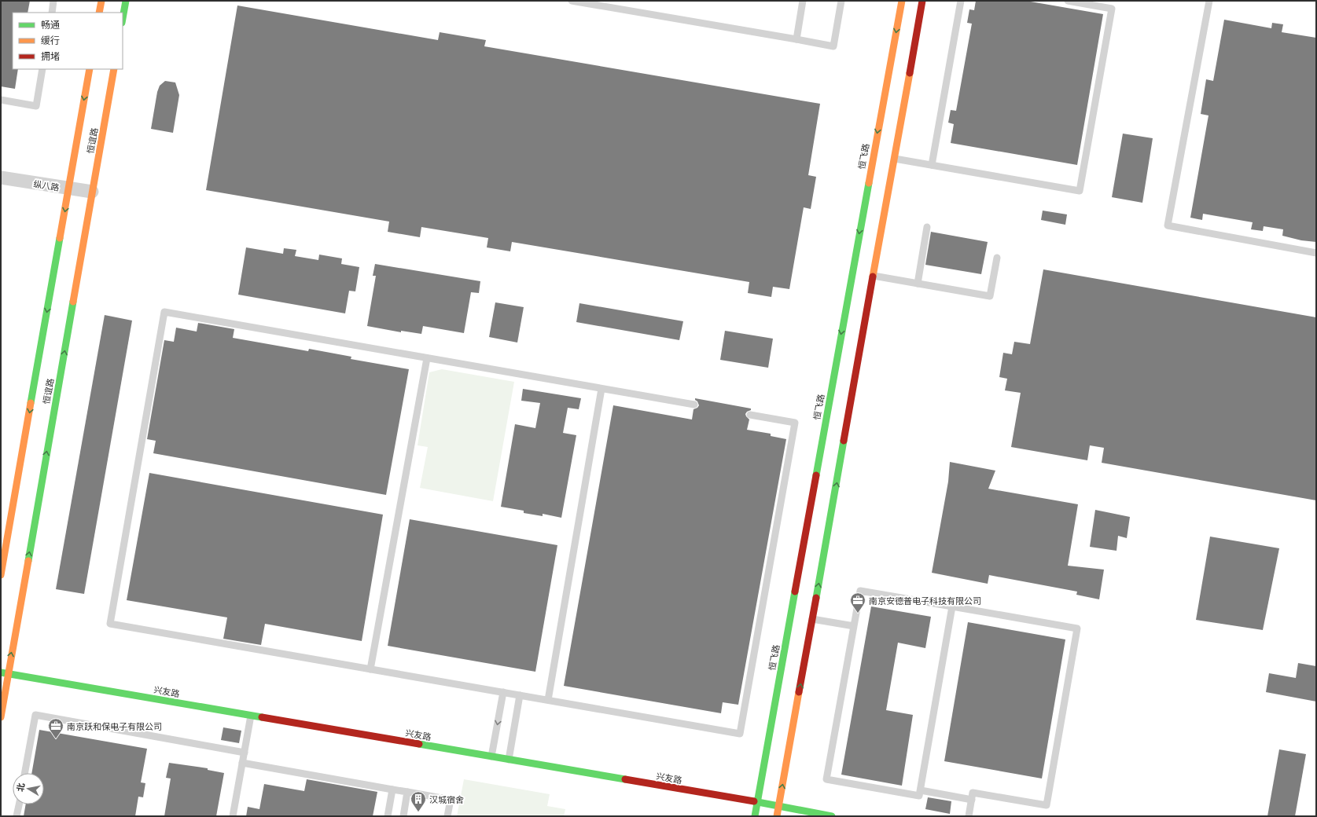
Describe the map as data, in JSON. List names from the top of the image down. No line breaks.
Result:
{"streets":{"main road":["恒谊路","恒飞路","兴友路"],"street":["纵八路"]},"crossings":[["恒谊路","纵八路"],["恒谊路","兴友路"],["恒飞路","兴友路"]],"places":{"office":["南京安德普电子科技有限公司","南京跃和保电子有限公司"],"building":["汉城宿舍"]},"legend":["畅通","缓行","拥堵"],"north":"left"}
